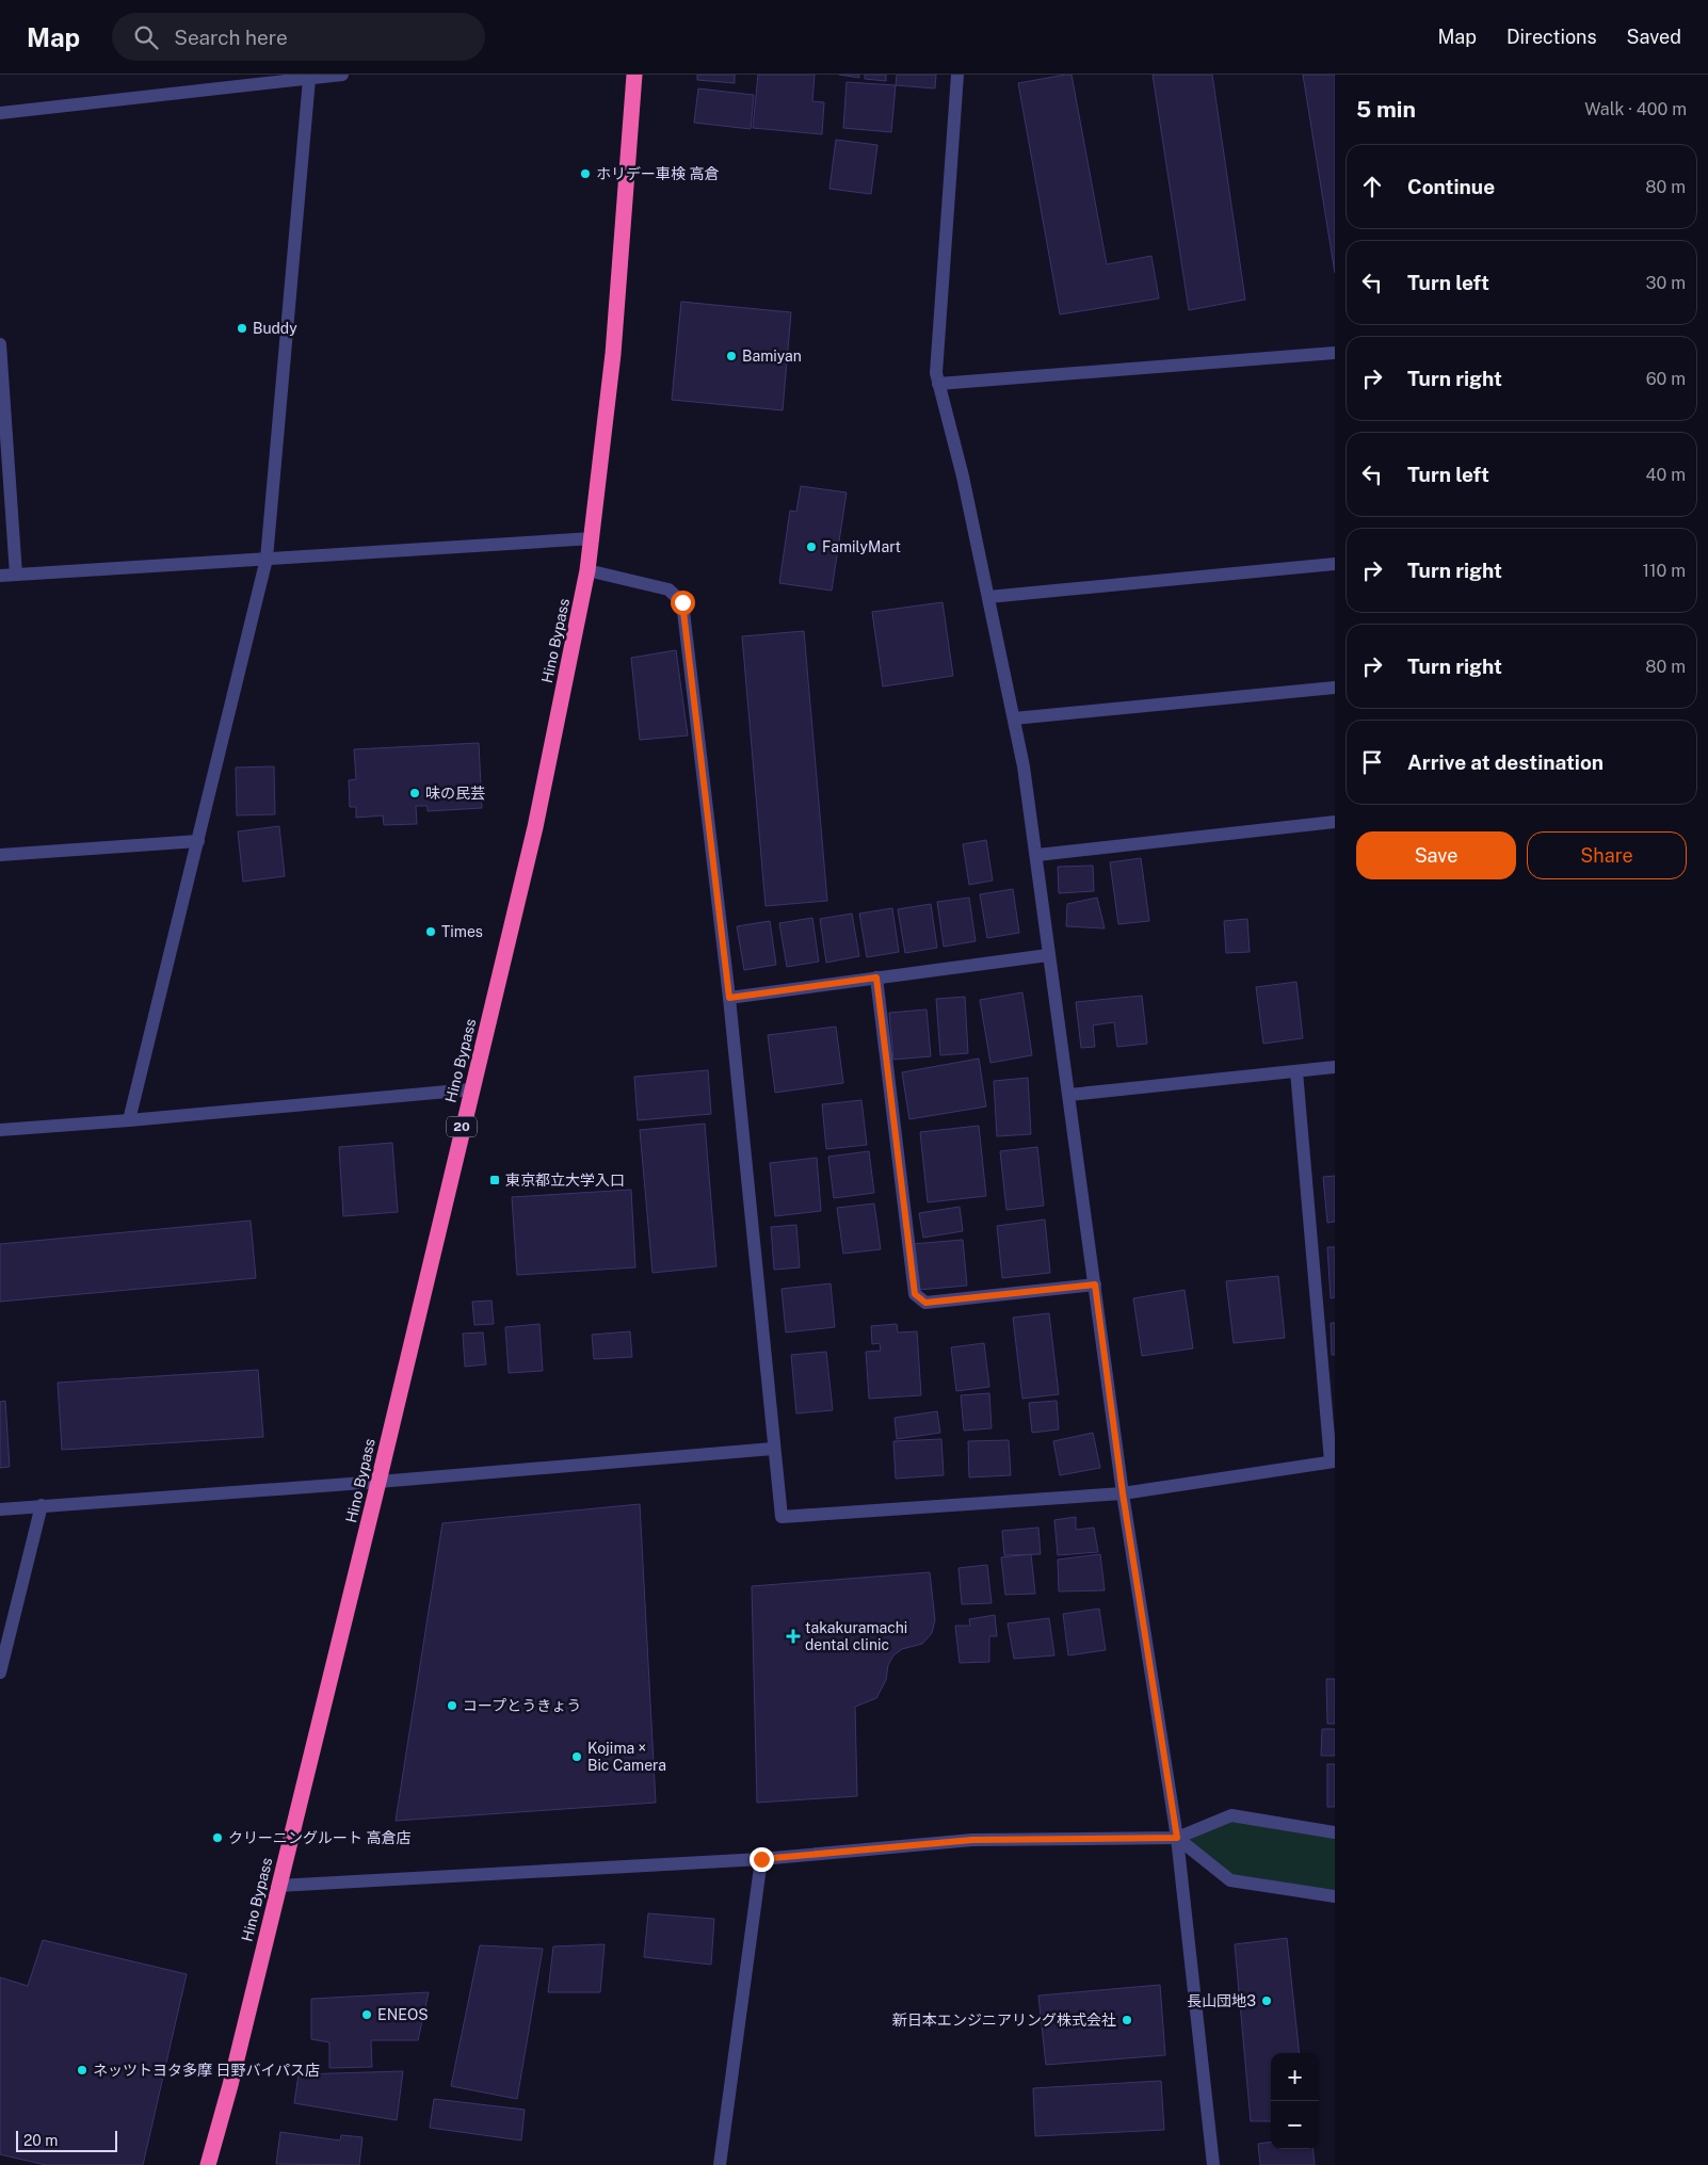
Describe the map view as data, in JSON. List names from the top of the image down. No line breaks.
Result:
{"streets":{"highway":["Hino Bypass","20"]},"places":{"other":["ホリデー車検 高倉","Buddy","Bamiyan","FamilyMart","味の民芸","Times","コープとうきょう","Kojima × Bic Camera","クリーニングルート 高倉店","長山団地3","ENEOS","新日本エンジニアリング株式会社","ネッツトヨタ多摩 日野バイパス店"],"transit":["東京都立大学入口"],"health":["takakuramachi dental clinic"]},"scale_bar":"20 m","page":{"header":"Map","search":"Search here","nav":["Map","Directions","Saved"],"heading":["5 min","Walk · 400 m"],"list":[["Continue","80 m"],["Turn left","30 m"],["Turn right","60 m"],["Turn left","40 m"],["Turn right","110 m"],["Turn right","80 m"],"Arrive at destination"],"buttons":["Save","Share"],"map_buttons":["+","−"],"scale":"20 m"}}
